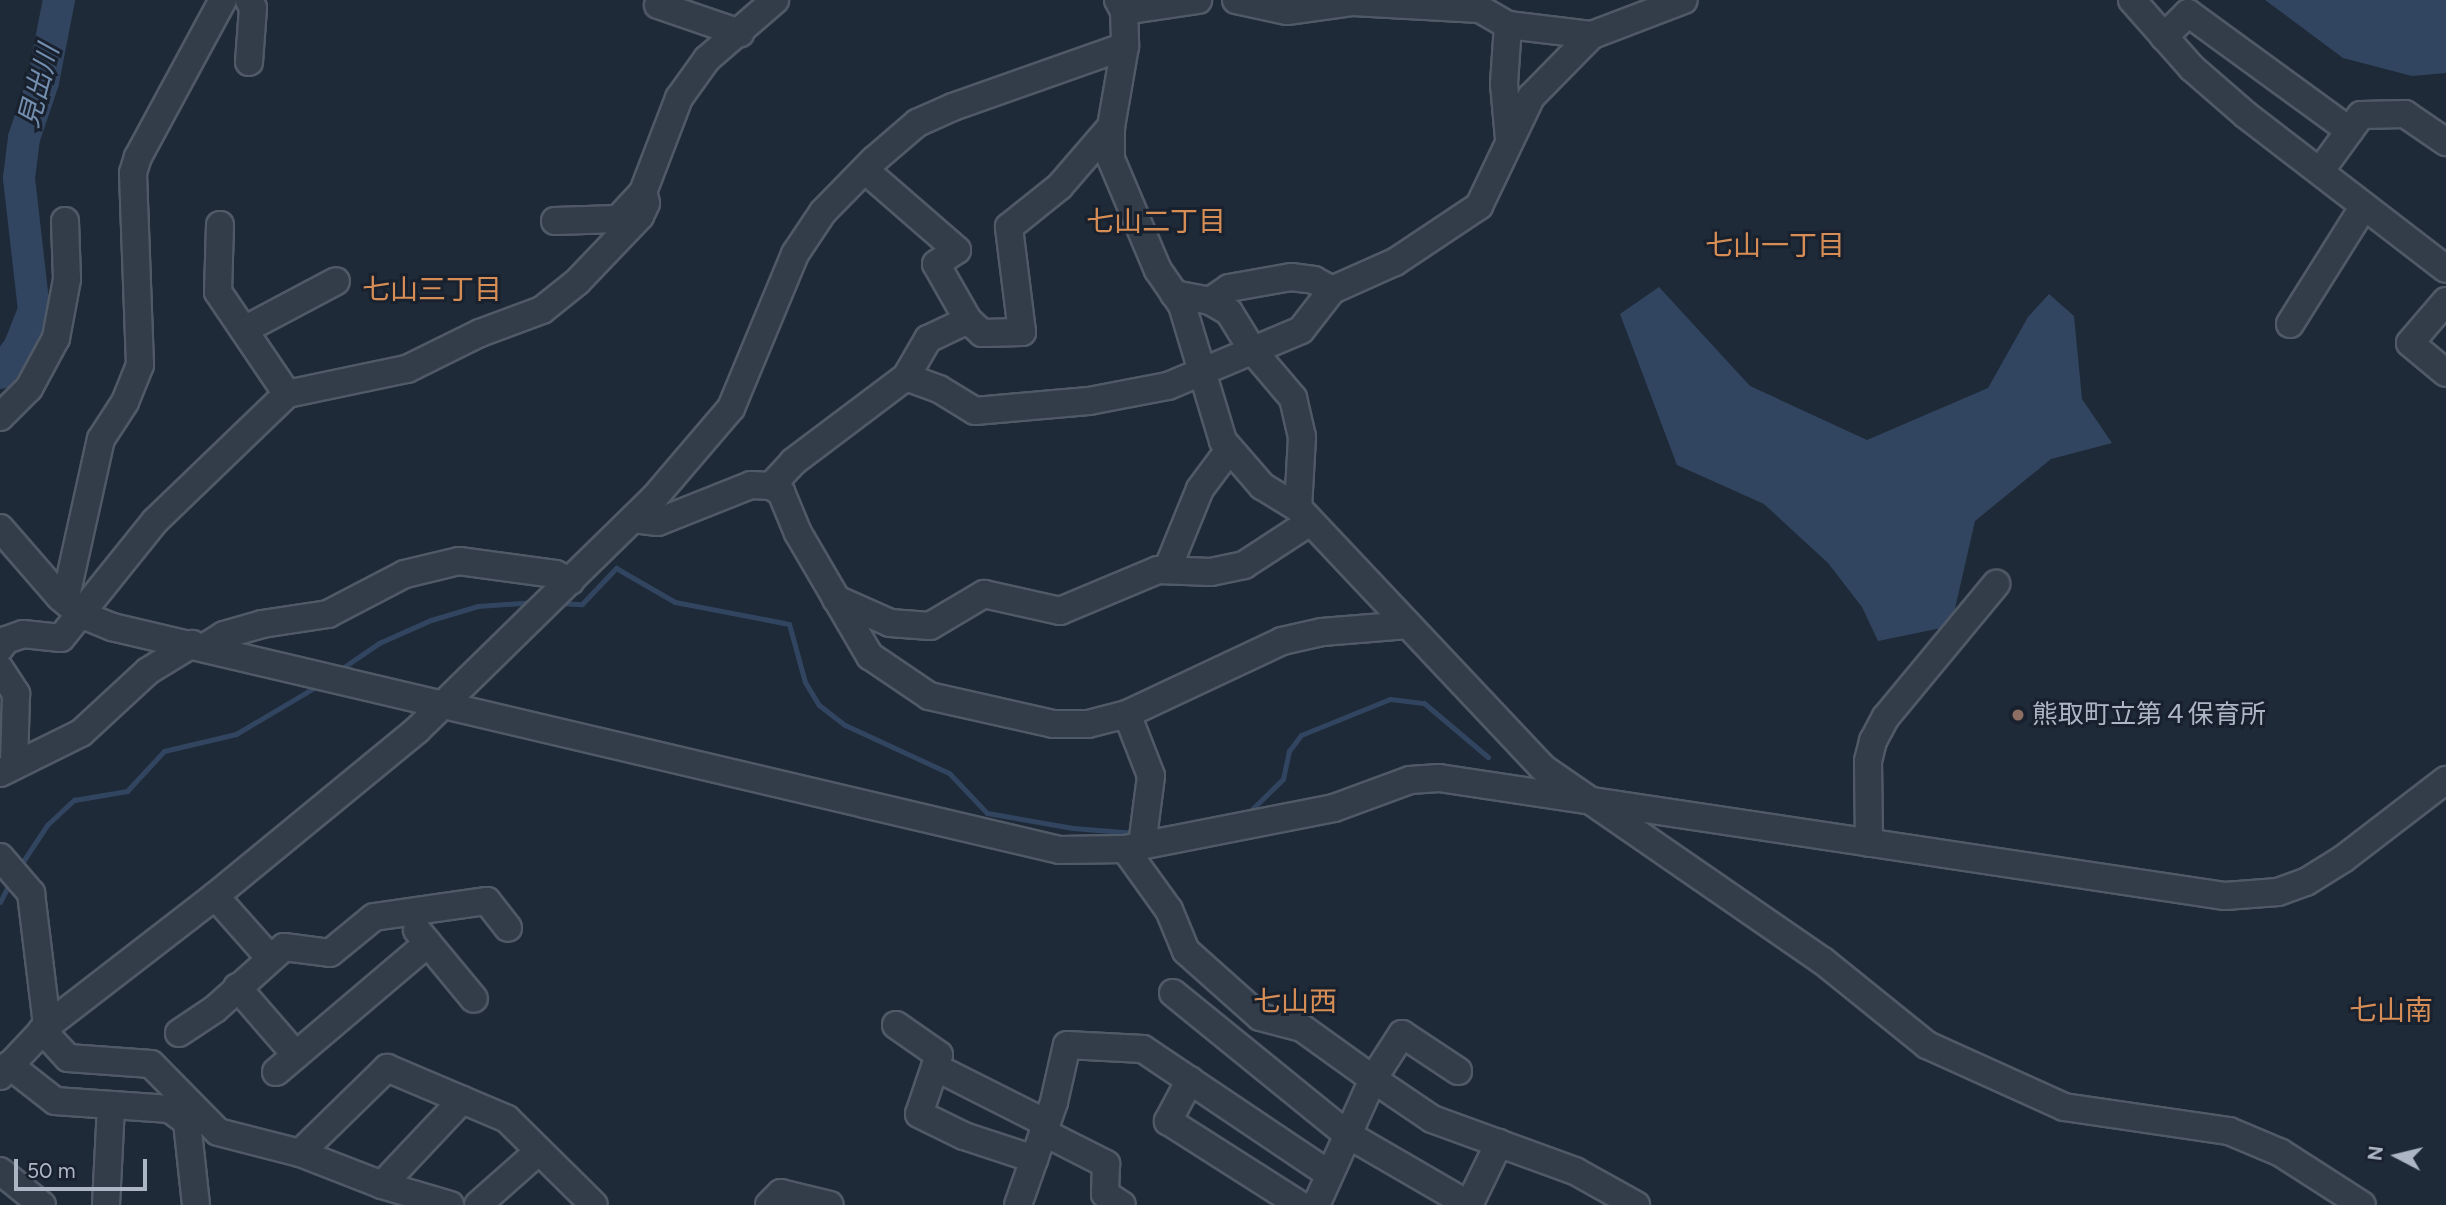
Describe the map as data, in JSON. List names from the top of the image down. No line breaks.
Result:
{"districts":["七山二丁目","七山一丁目","七山三丁目","七山西","七山南"],"water":["見出川"],"places":["熊取町立第４保育所"],"scale_bar":"50 m","north":"left"}
